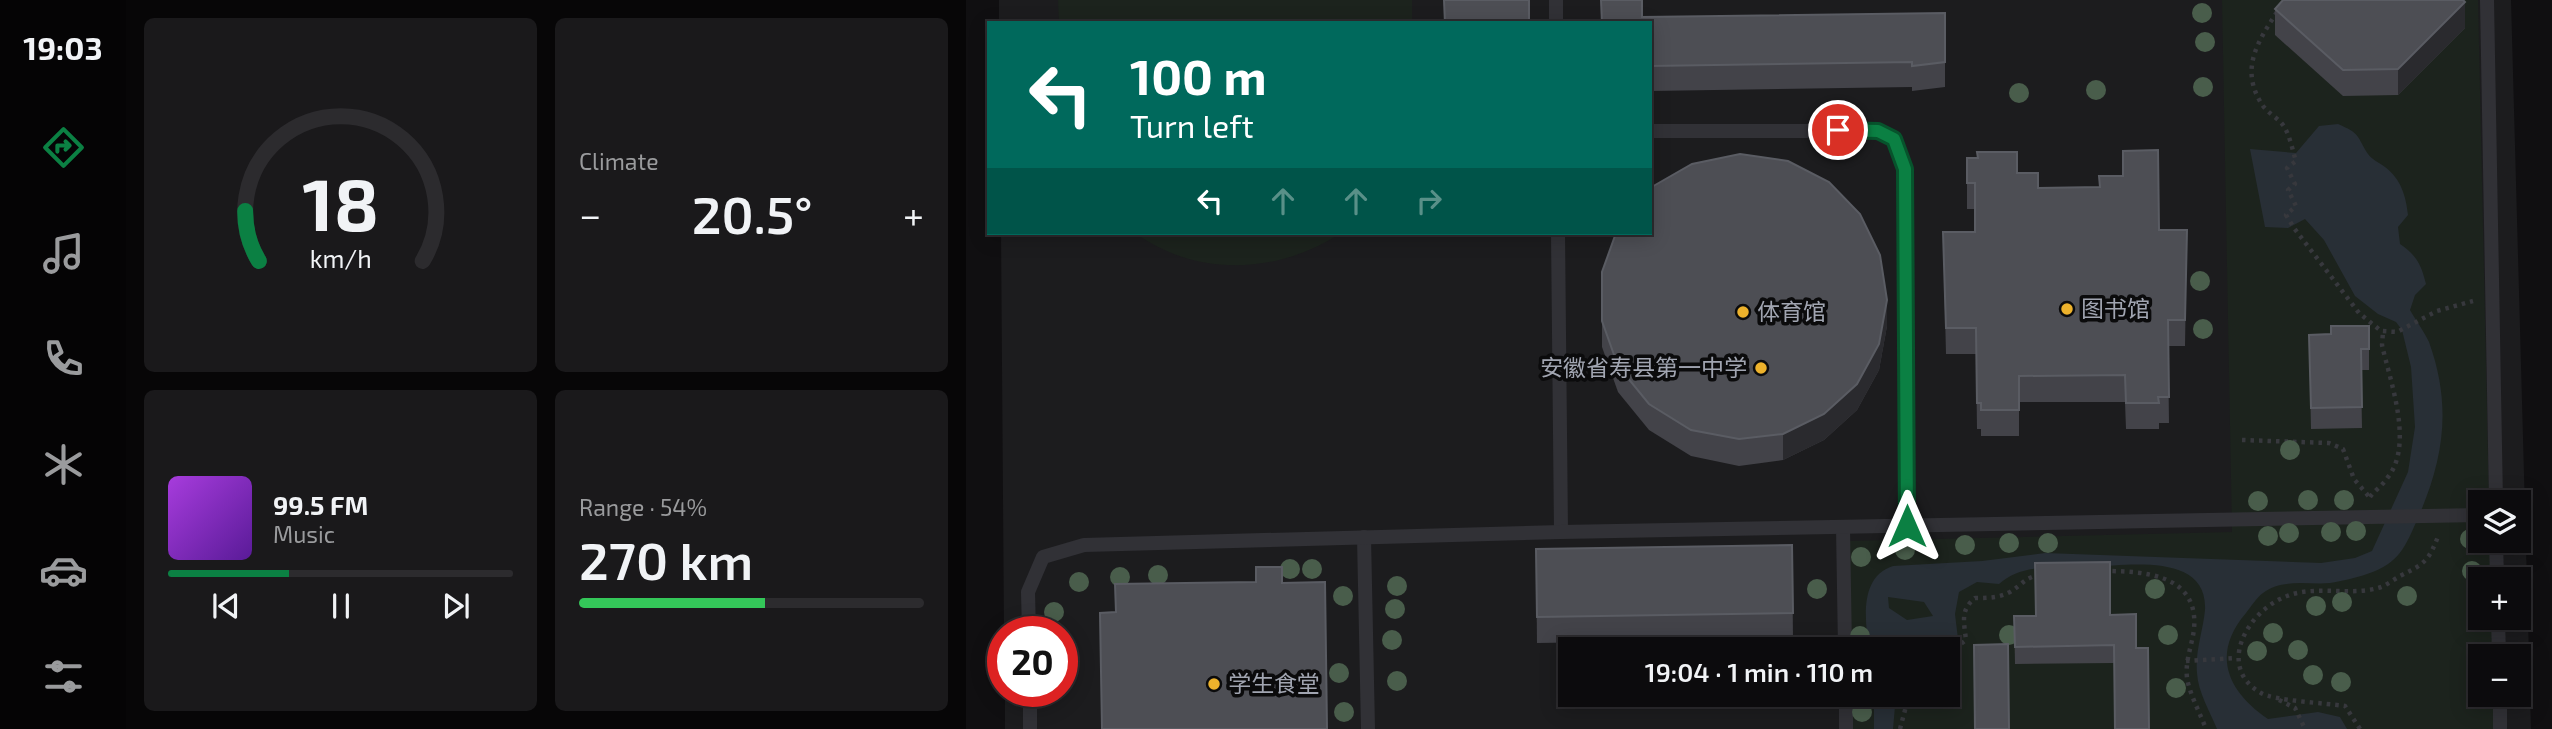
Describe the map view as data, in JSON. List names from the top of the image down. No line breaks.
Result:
{"places":["图书馆","体育馆","安徽省寿县第一中学","学生食堂"],"page":{"tabs":"19:03","tile":["Climate",["Range · 54%","270 km"]],"turn":["100 m","Turn left"],"heat":["−","20.5°","+"],"song":["99.5 FM","Music"],"map_buttons":["+","−"],"limit":"20","trip":"19:04 · 1 min · 110 m","gauge":["18","km/h"]}}
